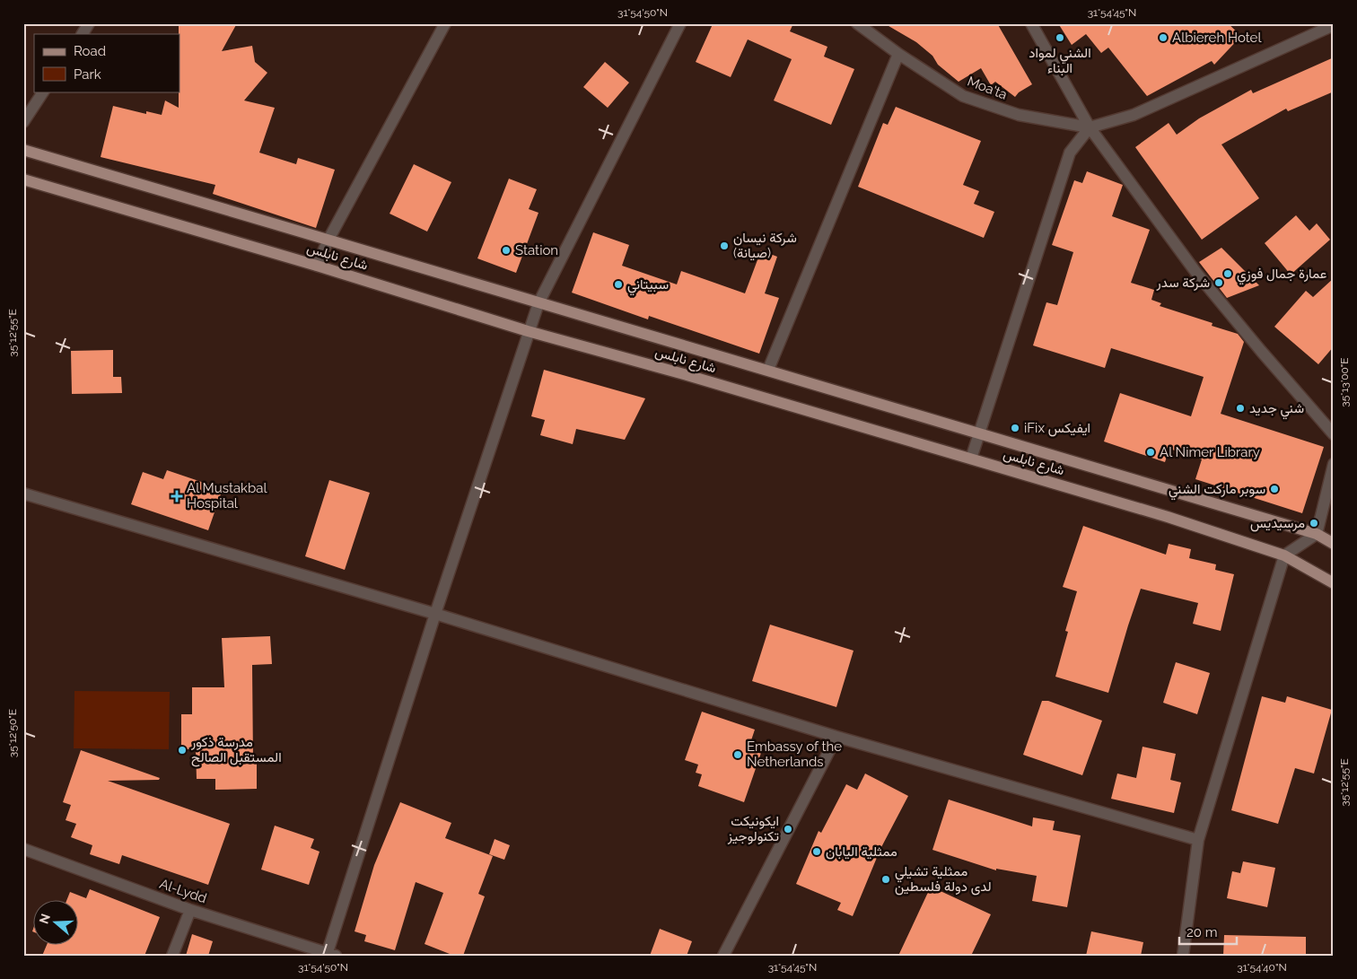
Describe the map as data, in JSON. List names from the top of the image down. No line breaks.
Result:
{"streets":{"main road":["شارع نابلس"],"street":["Moa'ta","Al-Lydd"]},"places":{"other":["الشني لمواد البناء","Albiereh Hotel","شركة نيسان (صيانة)","Station","عمارة جمال فوزي","شركة سدر","سبيتاني","شني جديد","iFix ايفيكس","Al Nimer Library","سوبر ماركت الشني","مرسيديس","مدرسة ذكور المستقبل الصالح","Embassy of the Netherlands","ايكونيكت تكنولوجيز","ممثلية اليابان","ممثلية تشيلي لدى دولة فلسطين"],"health":["Al Mustakbal Hospital"]},"legend":["Road","Park"],"scale_bar":"20 m","north":"left","coordinates":["31°54'50\"N","31°54'45\"N","35°12'55\"E","35°13'00\"E","35°12'50\"E","31°54'40\"N"]}
